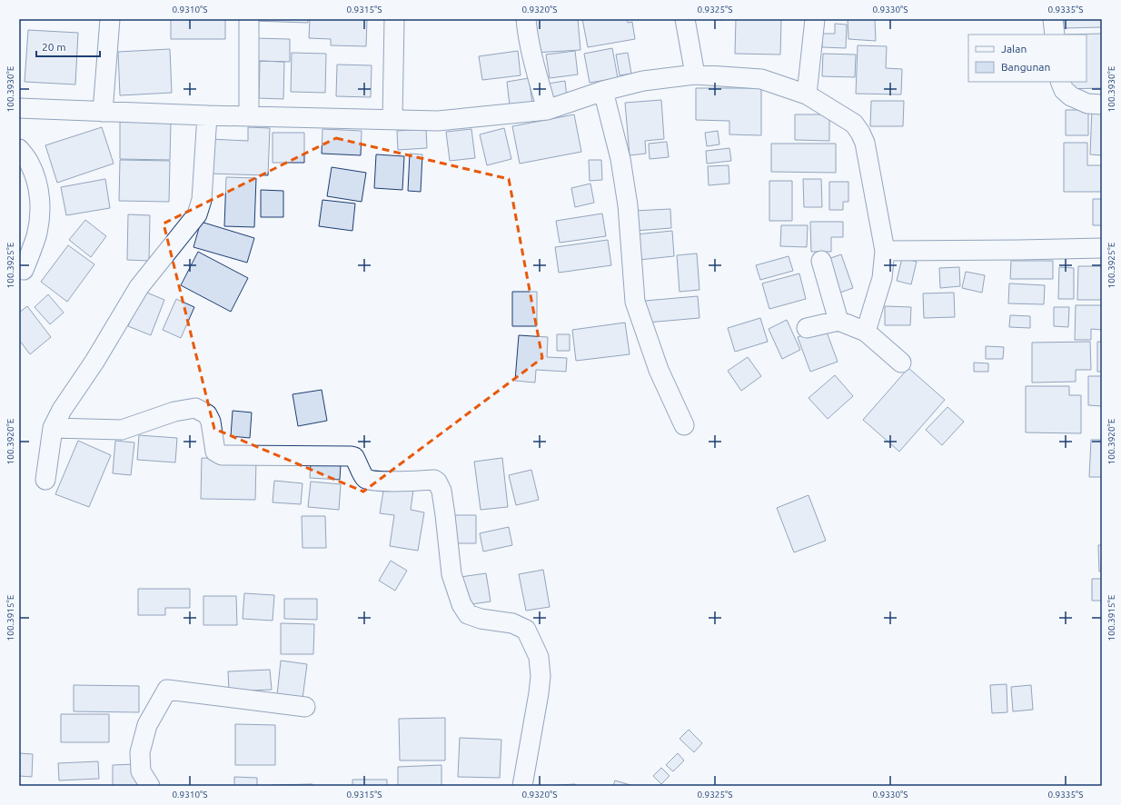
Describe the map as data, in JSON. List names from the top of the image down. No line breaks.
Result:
{"legend":["Jalan","Bangunan"],"scale_bar":"20 m","coordinates":["0.9310°S","0.9315°S","0.9320°S","0.9325°S","0.9330°S","0.9335°S","100.3930°E","100.3925°E","100.3920°E","100.3915°E"]}
